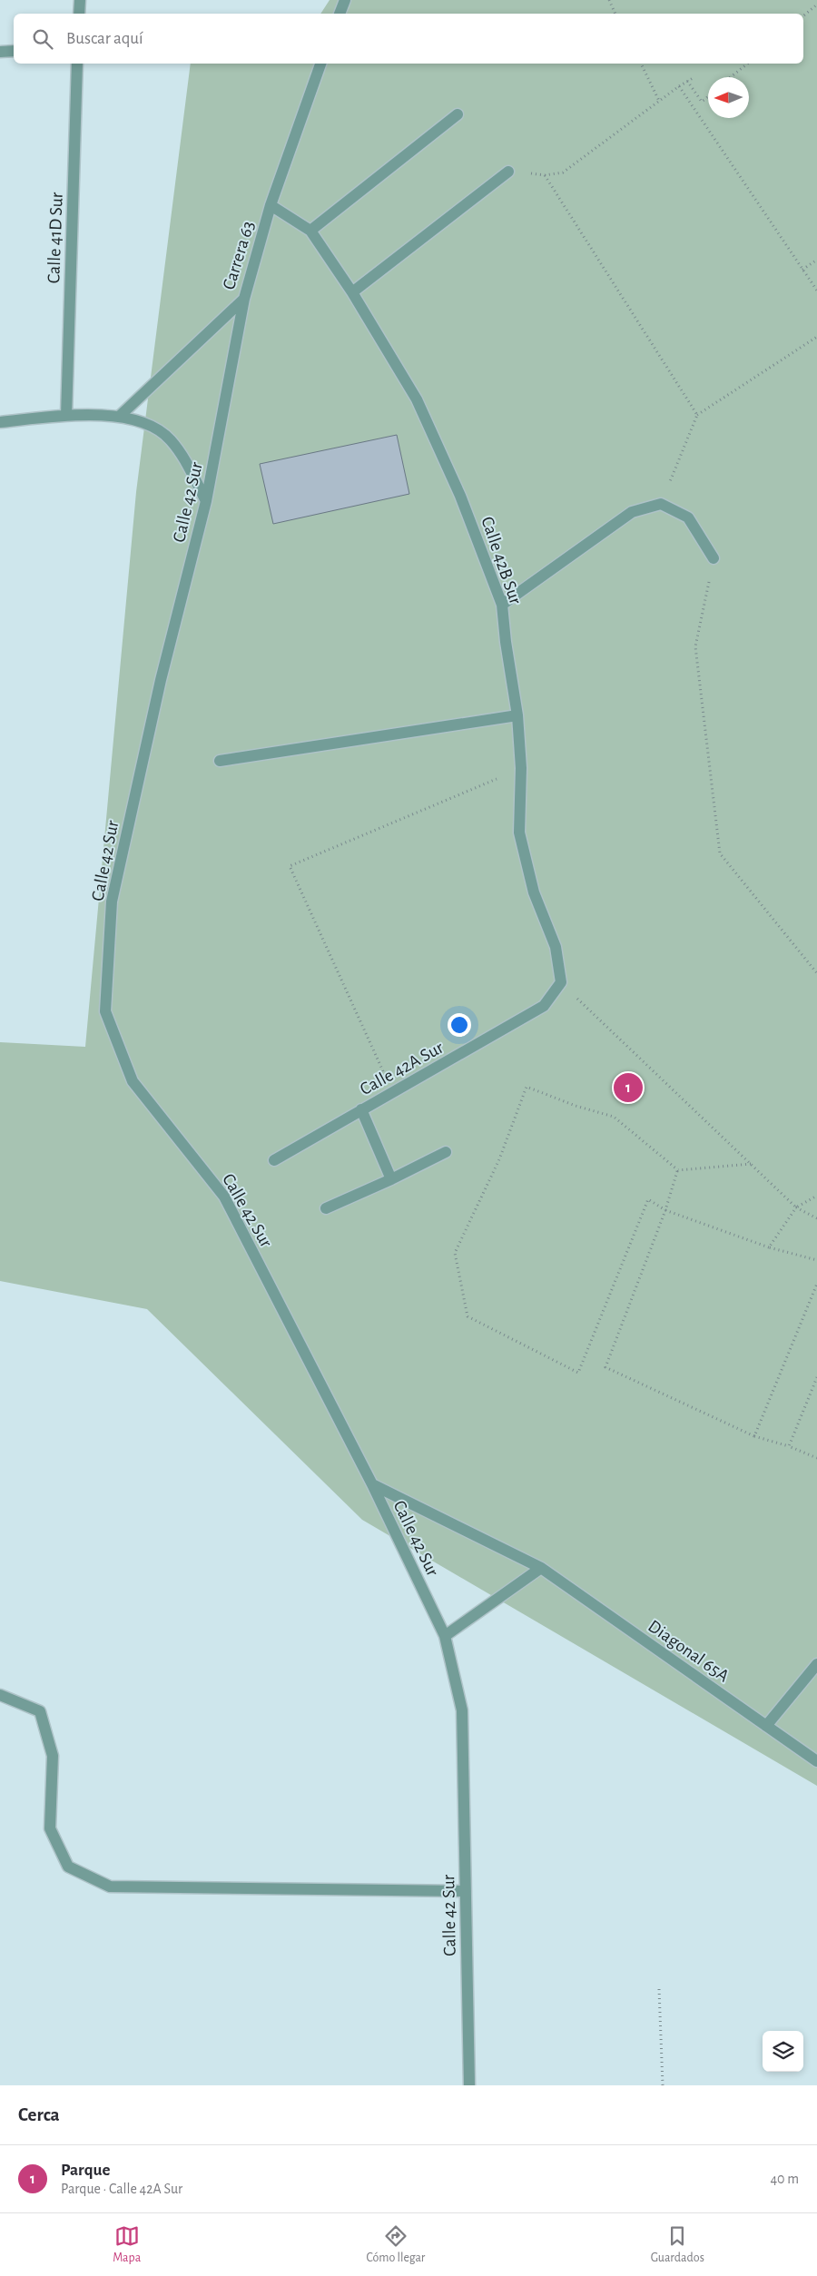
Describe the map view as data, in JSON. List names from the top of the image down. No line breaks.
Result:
{"streets":{"street":["Calle 41D Sur","Carrera 63","Calle 42 Sur","Calle 42B Sur","Calle 42A Sur","Diagonal 65A"]},"crossings":[["Carrera 63","Calle 42 Sur"],["Carrera 63","Calle 42B Sur"],["Calle 42 Sur","Diagonal 65A"],["Calle 42B Sur","Calle 42A Sur"]],"north":"left","page":{"search":"Buscar aquí","pins":"1","heading":"Cerca","list":[{"mark":"1","name":"Parque","note":"Parque · Calle 42A Sur","value":"40 m"}],"nav":["Mapa","Cómo llegar","Guardados"]}}
